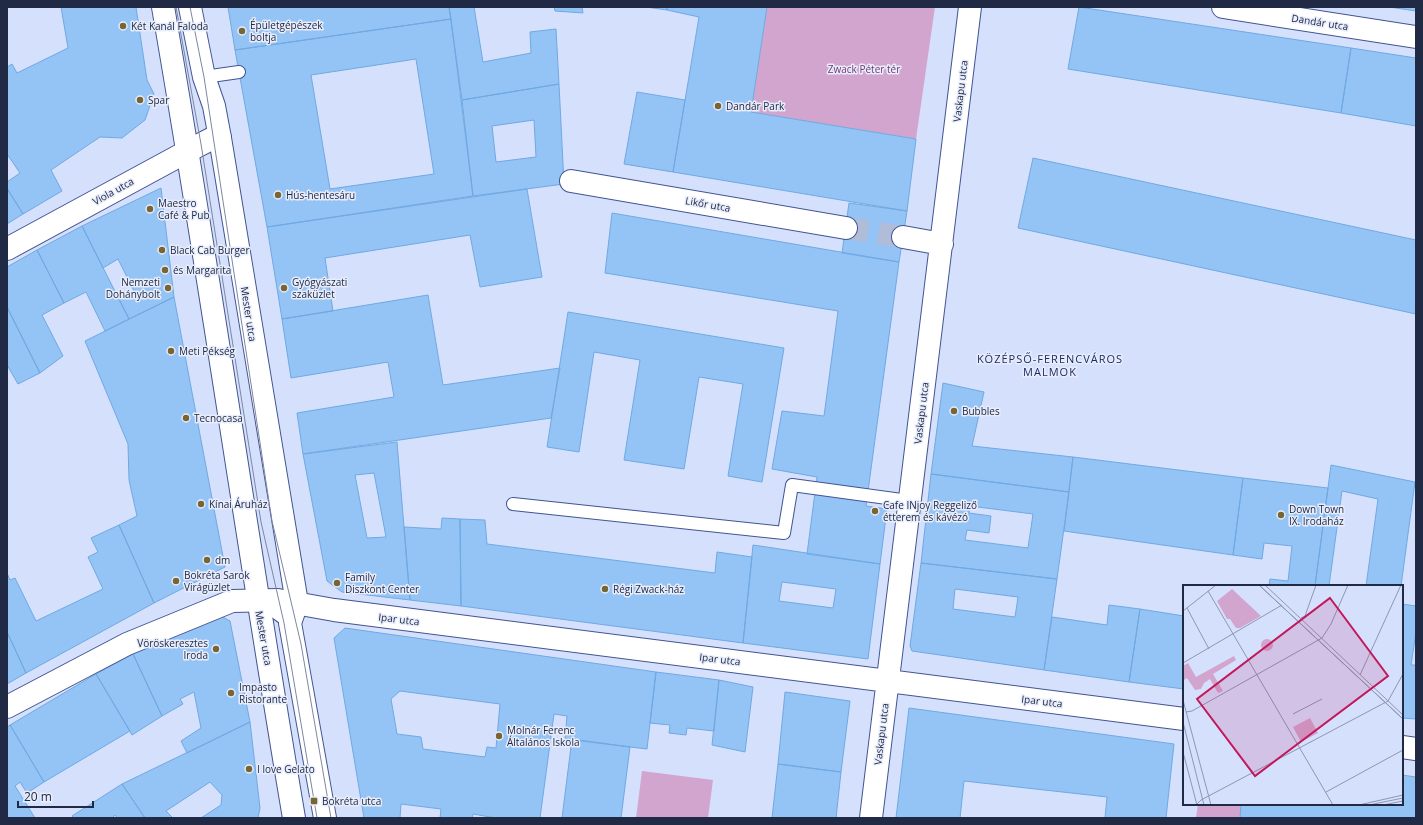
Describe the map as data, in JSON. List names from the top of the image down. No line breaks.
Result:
{"streets":{"street":["Dandár utca","Vaskapu utca","Viola utca","Likőr utca","Mester utca","Ipar utca"]},"crossings":[["Vaskapu utca","Ipar utca"],["Viola utca","Mester utca"],["Mester utca","Ipar utca"]],"districts":["KÖZÉPSŐ-FERENCVÁROS MALMOK"],"parks":["Zwack Péter tér"],"places":{"other":["Két Kanál Faloda","Épületgépészek boltja","Spar","Dandár Park","Hús-hentesáru","Maestro Café & Pub","Black Cab Burger","és Margarita","Nemzeti Dohánybolt","Gyógyászati szaküzlet","Meti Pékség","Bubbles","Tecnocasa","Kínai Áruház","Cafe INjoy Reggeliző étterem és kávézó","Down Town IX. Irodaház","dm","Bokréta Sarok Virágüzlet","Family Diszkont Center","Régi Zwack-ház","Vöröskeresztes Iroda","Impasto Ristorante","Molnár Ferenc Általános Iskola","I love Gelato"],"transit":["Bokréta utca"]},"scale_bar":"20 m"}
